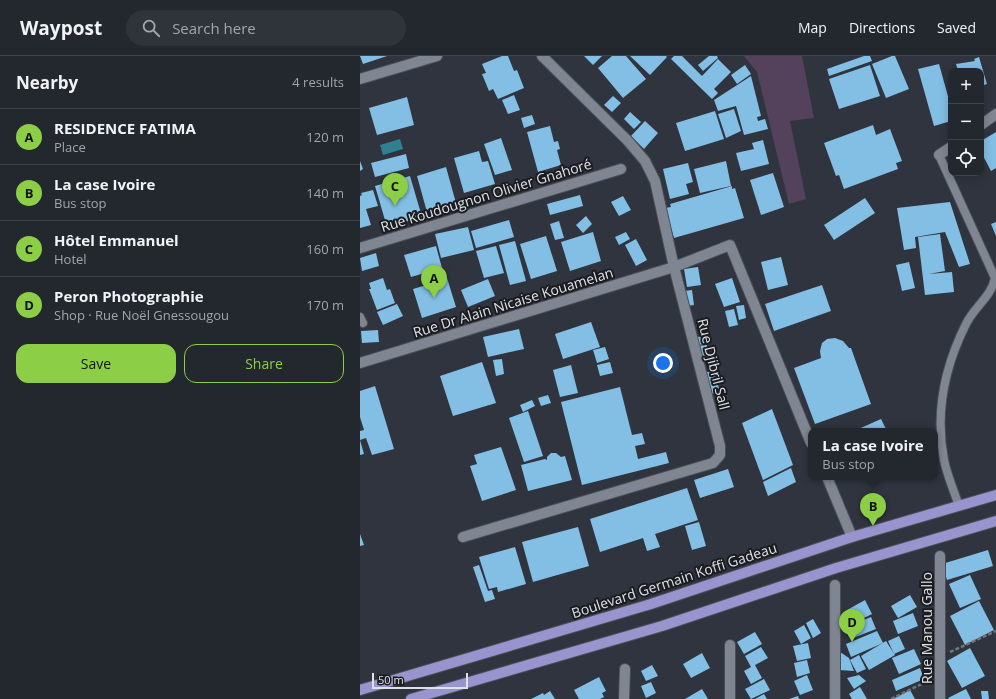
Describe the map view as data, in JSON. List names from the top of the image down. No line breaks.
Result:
{"streets":{"main road":["Boulevard Germain Koffi Gadeau"],"street":["Rue Koudougnon Olivier Gnahoré","Rue Dr Alain Nicaise Kouamelan","Rue Djibril Sall","Rue Manou Gallo"]},"crossings":[["Rue Dr Alain Nicaise Kouamelan","Rue Djibril Sall"]],"scale_bar":"50 m","page":{"header":"Waypost","search":"Search here","nav":["Map","Directions","Saved"],"heading":["Nearby","4 results"],"map_buttons":["+","−"],"list":[{"mark":"A","name":"RESIDENCE FATIMA","note":"Place","value":"120 m"},{"mark":"B","name":"La case Ivoire","note":"Bus stop","value":"140 m"},{"mark":"C","name":"Hôtel Emmanuel","note":"Hotel","value":"160 m"},{"mark":"D","name":"Peron Photographie","note":"Shop · Rue Noël Gnessougou","value":"170 m"}],"pins":["C","A","B","D"],"buttons":["Save","Share"],"popup":["La case Ivoire","Bus stop"],"scale":"50 m"}}
